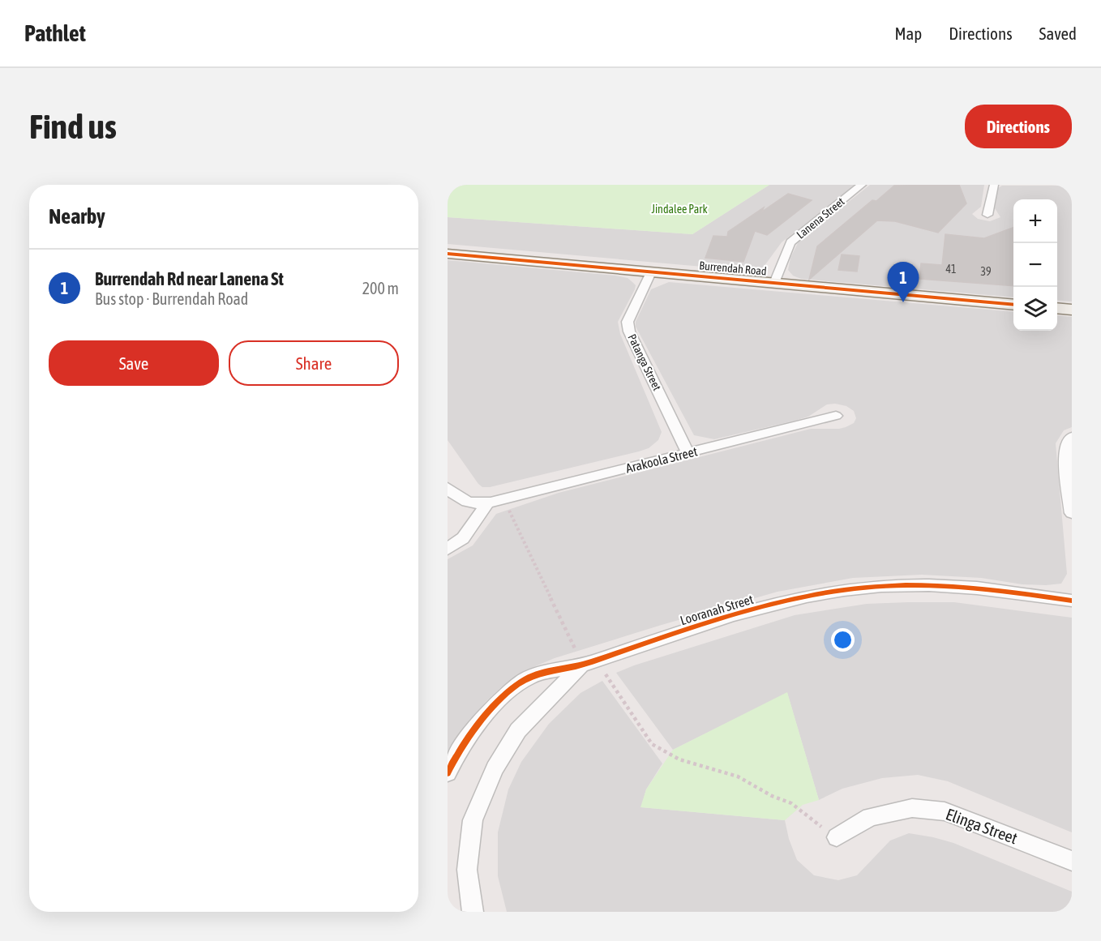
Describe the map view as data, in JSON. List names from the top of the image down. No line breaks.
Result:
{"streets":{"street":["Lanena Street","Burrendah Road","Patanga Street","Arakoola Street","Looranah Street","Elinga Street"]},"crossings":[["Lanena Street","Burrendah Road"],["Burrendah Road","Patanga Street"],["Patanga Street","Arakoola Street"]],"parks":["Jindalee Park"],"house_numbers":["41","39"],"page":{"header":"Pathlet","nav":["Map","Directions","Saved"],"buttons":["Directions",["Save","Share"]],"title":"Find us","heading":"Nearby","map_buttons":["+","−"],"list":[{"mark":"1","name":"Burrendah Rd near Lanena St","note":"Bus stop · Burrendah Road","value":"200 m"}],"pins":"1"}}
